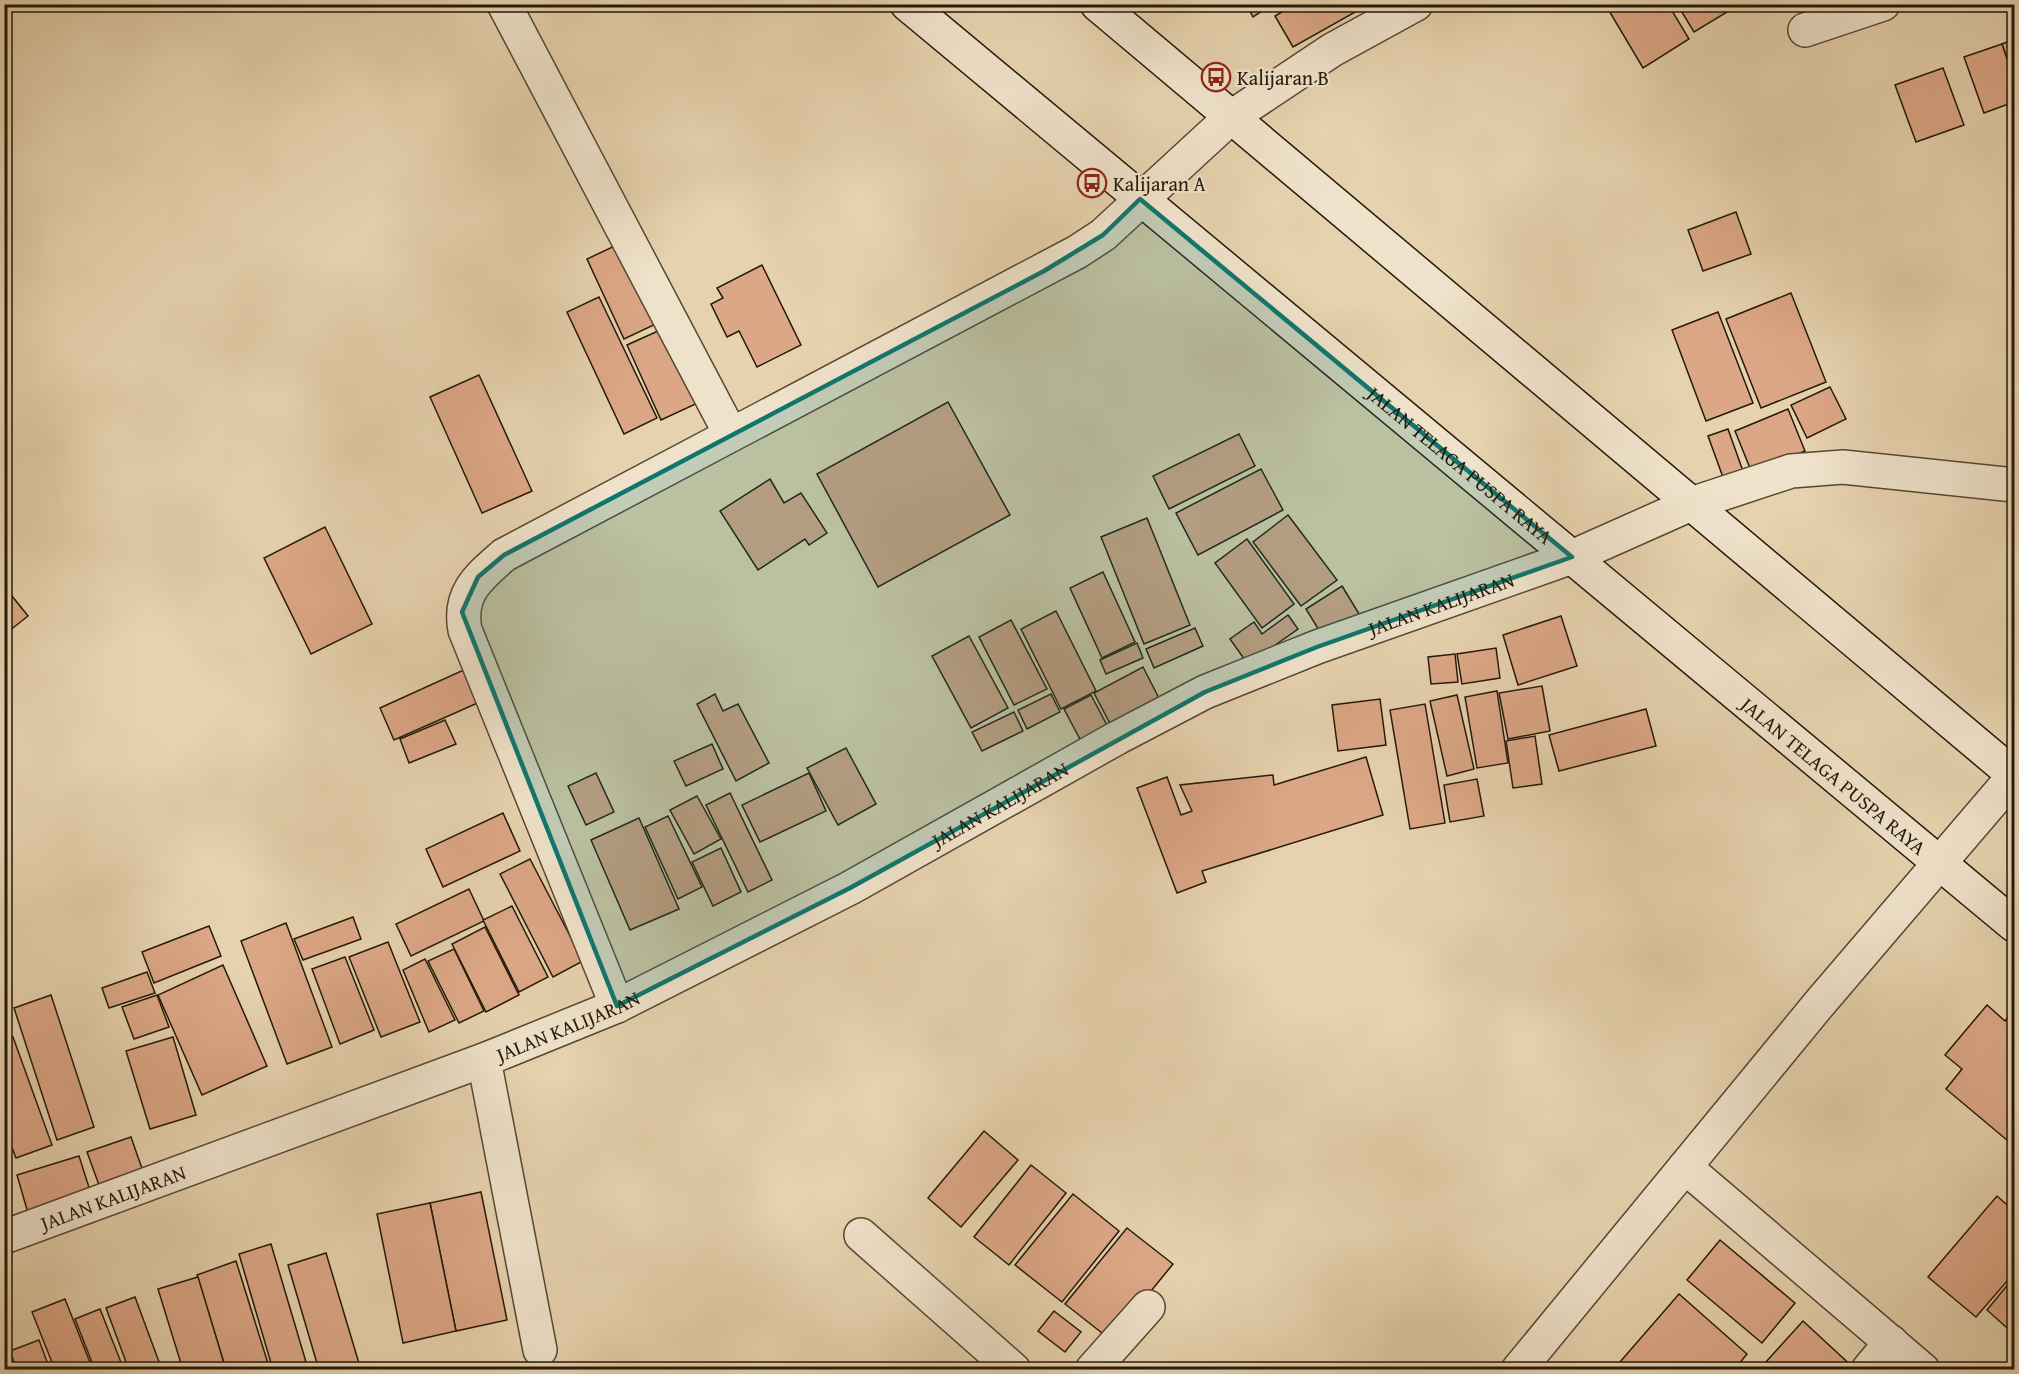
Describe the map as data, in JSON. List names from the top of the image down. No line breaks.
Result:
{"streets":{"street":["JALAN TELAGA PUSPA RAYA","JALAN KALIJARAN"]},"crossings":[["JALAN TELAGA PUSPA RAYA","JALAN KALIJARAN"]],"places":{"bus stop":["Kalijaran B","Kalijaran A"]}}
